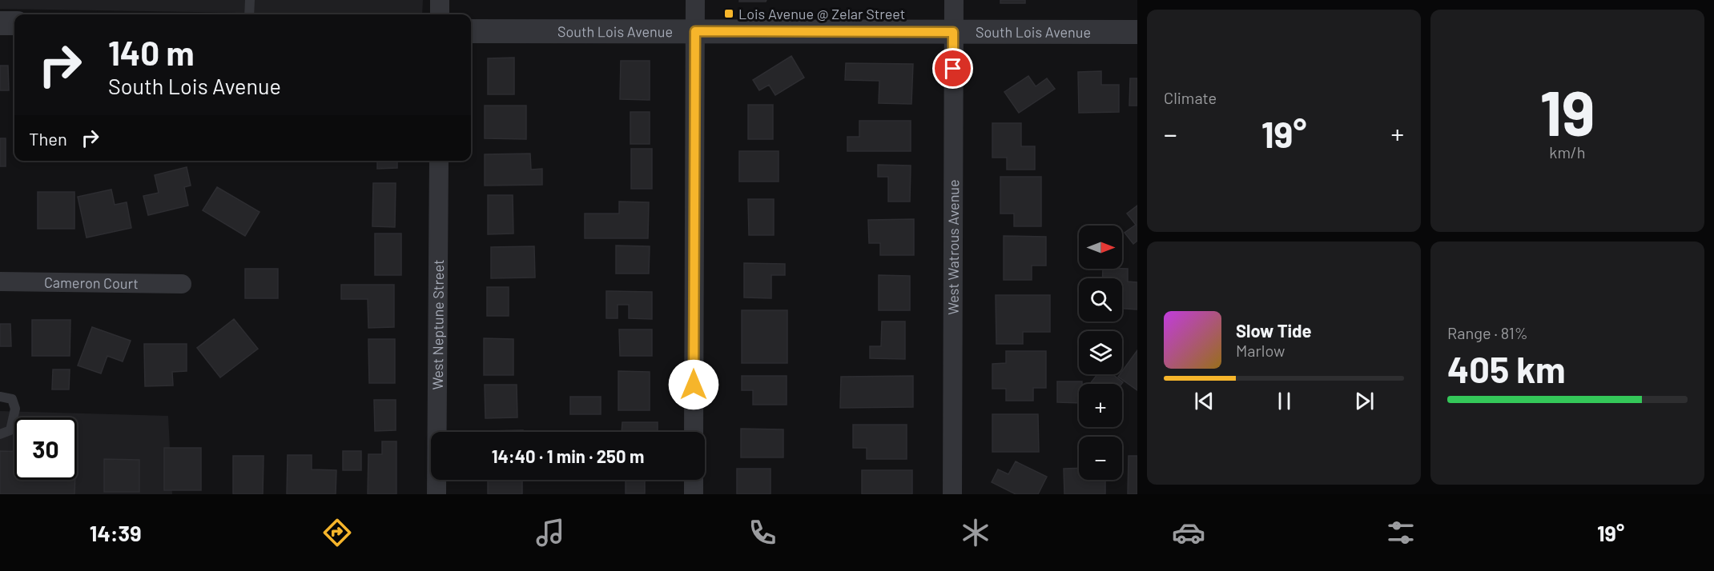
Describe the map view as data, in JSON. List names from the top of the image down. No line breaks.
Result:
{"streets":{"street":["South Lois Avenue","West Watrous Avenue","Cameron Court","West Neptune Street"]},"crossings":[["South Lois Avenue","West Watrous Avenue"]],"places":{"transit":["Lois Avenue @ Zelar Street"]},"north":"right","page":{"tile":["Climate",["19","km/h"],["Range · 81%","405 km"]],"turn":["140 m","South Lois Avenue"],"heat":["−","19°","+"],"then":"Then","map_buttons":["+","−"],"song":["Slow Tide","Marlow"],"limit":"30","trip":"14:40 · 1 min · 250 m","tabs":["14:39","19°"]}}
